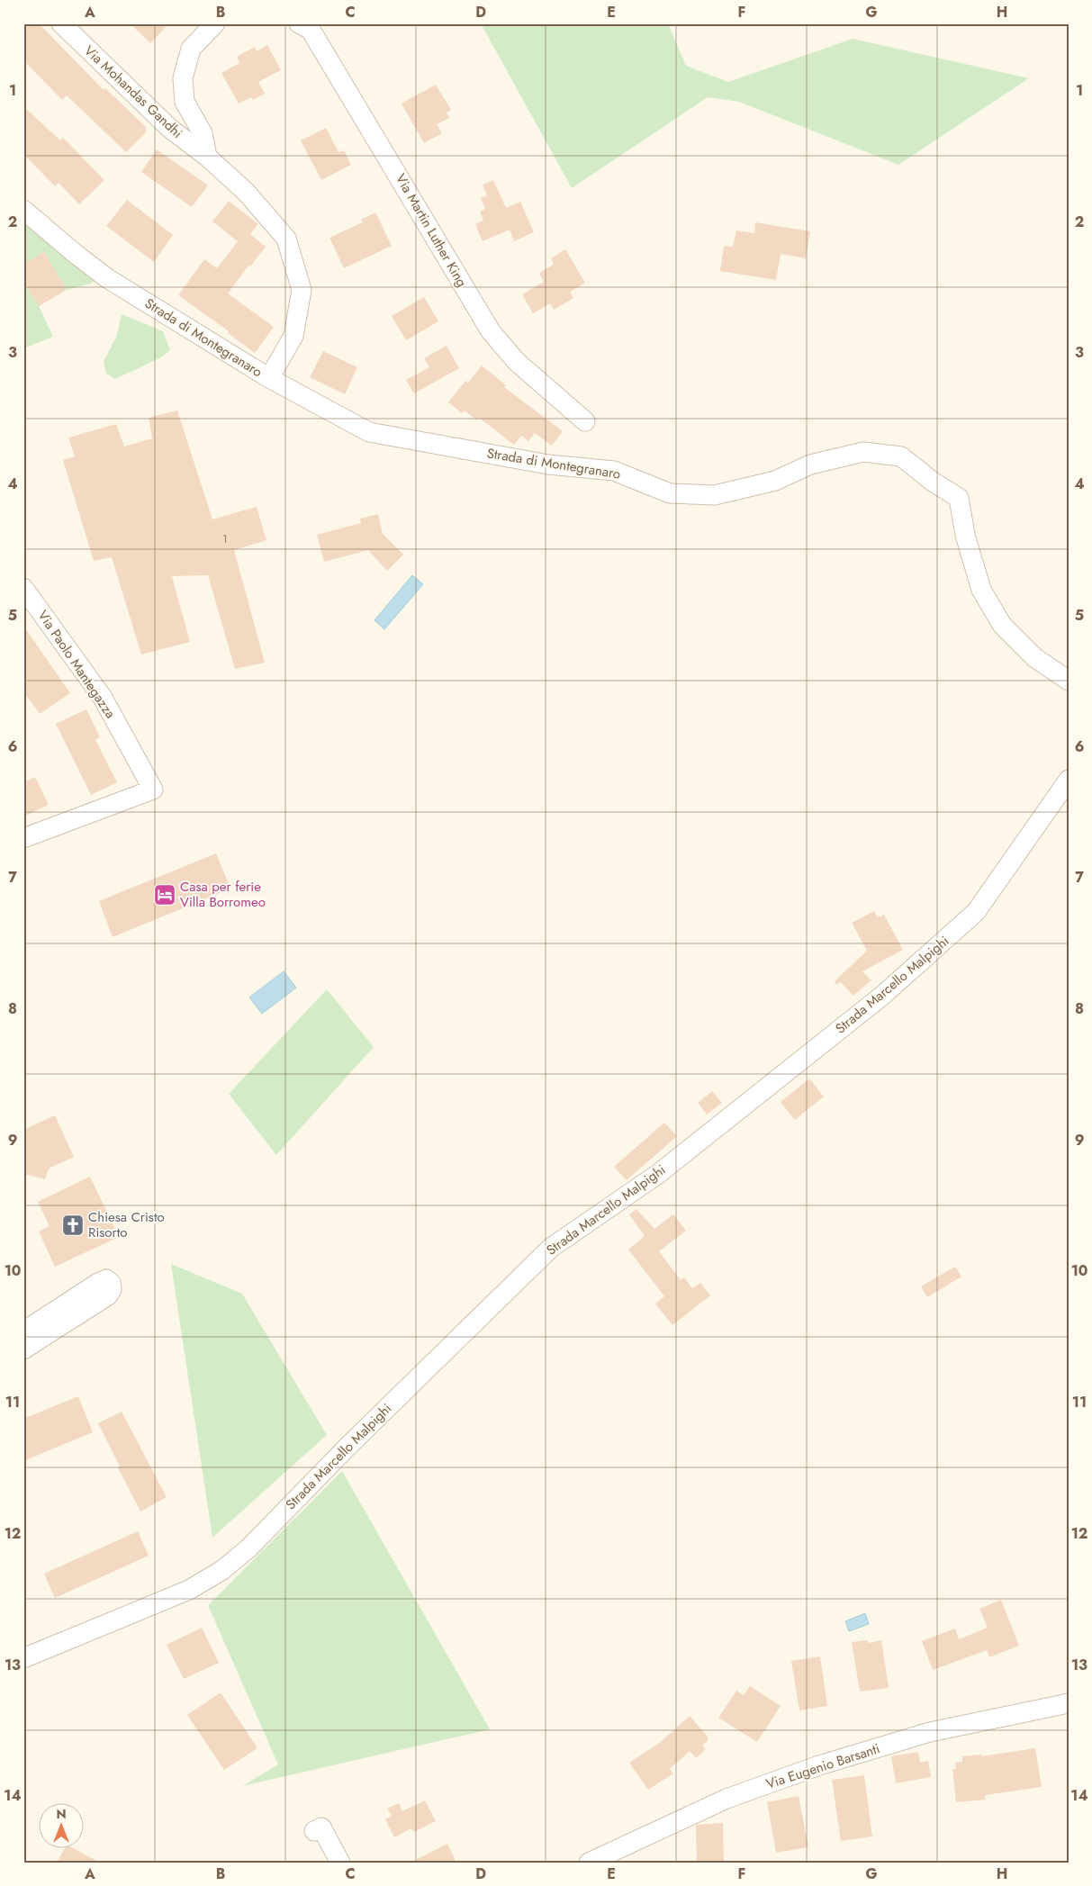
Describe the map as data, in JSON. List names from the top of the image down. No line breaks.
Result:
{"streets":{"street":["Via Mohandas Gandhi","Via Martin Luther King","Strada di Montegranaro","Via Paolo Mantegazza","Strada Marcello Malpighi","Via Eugenio Barsanti"]},"places":{"hotel":["Casa per ferie Villa Borromeo"],"church":["Chiesa Cristo Risorto"]},"house_numbers":["1"],"north":"top","grid":{"columns":["A","B","C","D","E","F","G","H"],"rows":["1","2","3","4","5","6","7","8","9","10","11","12","13","14"]}}
